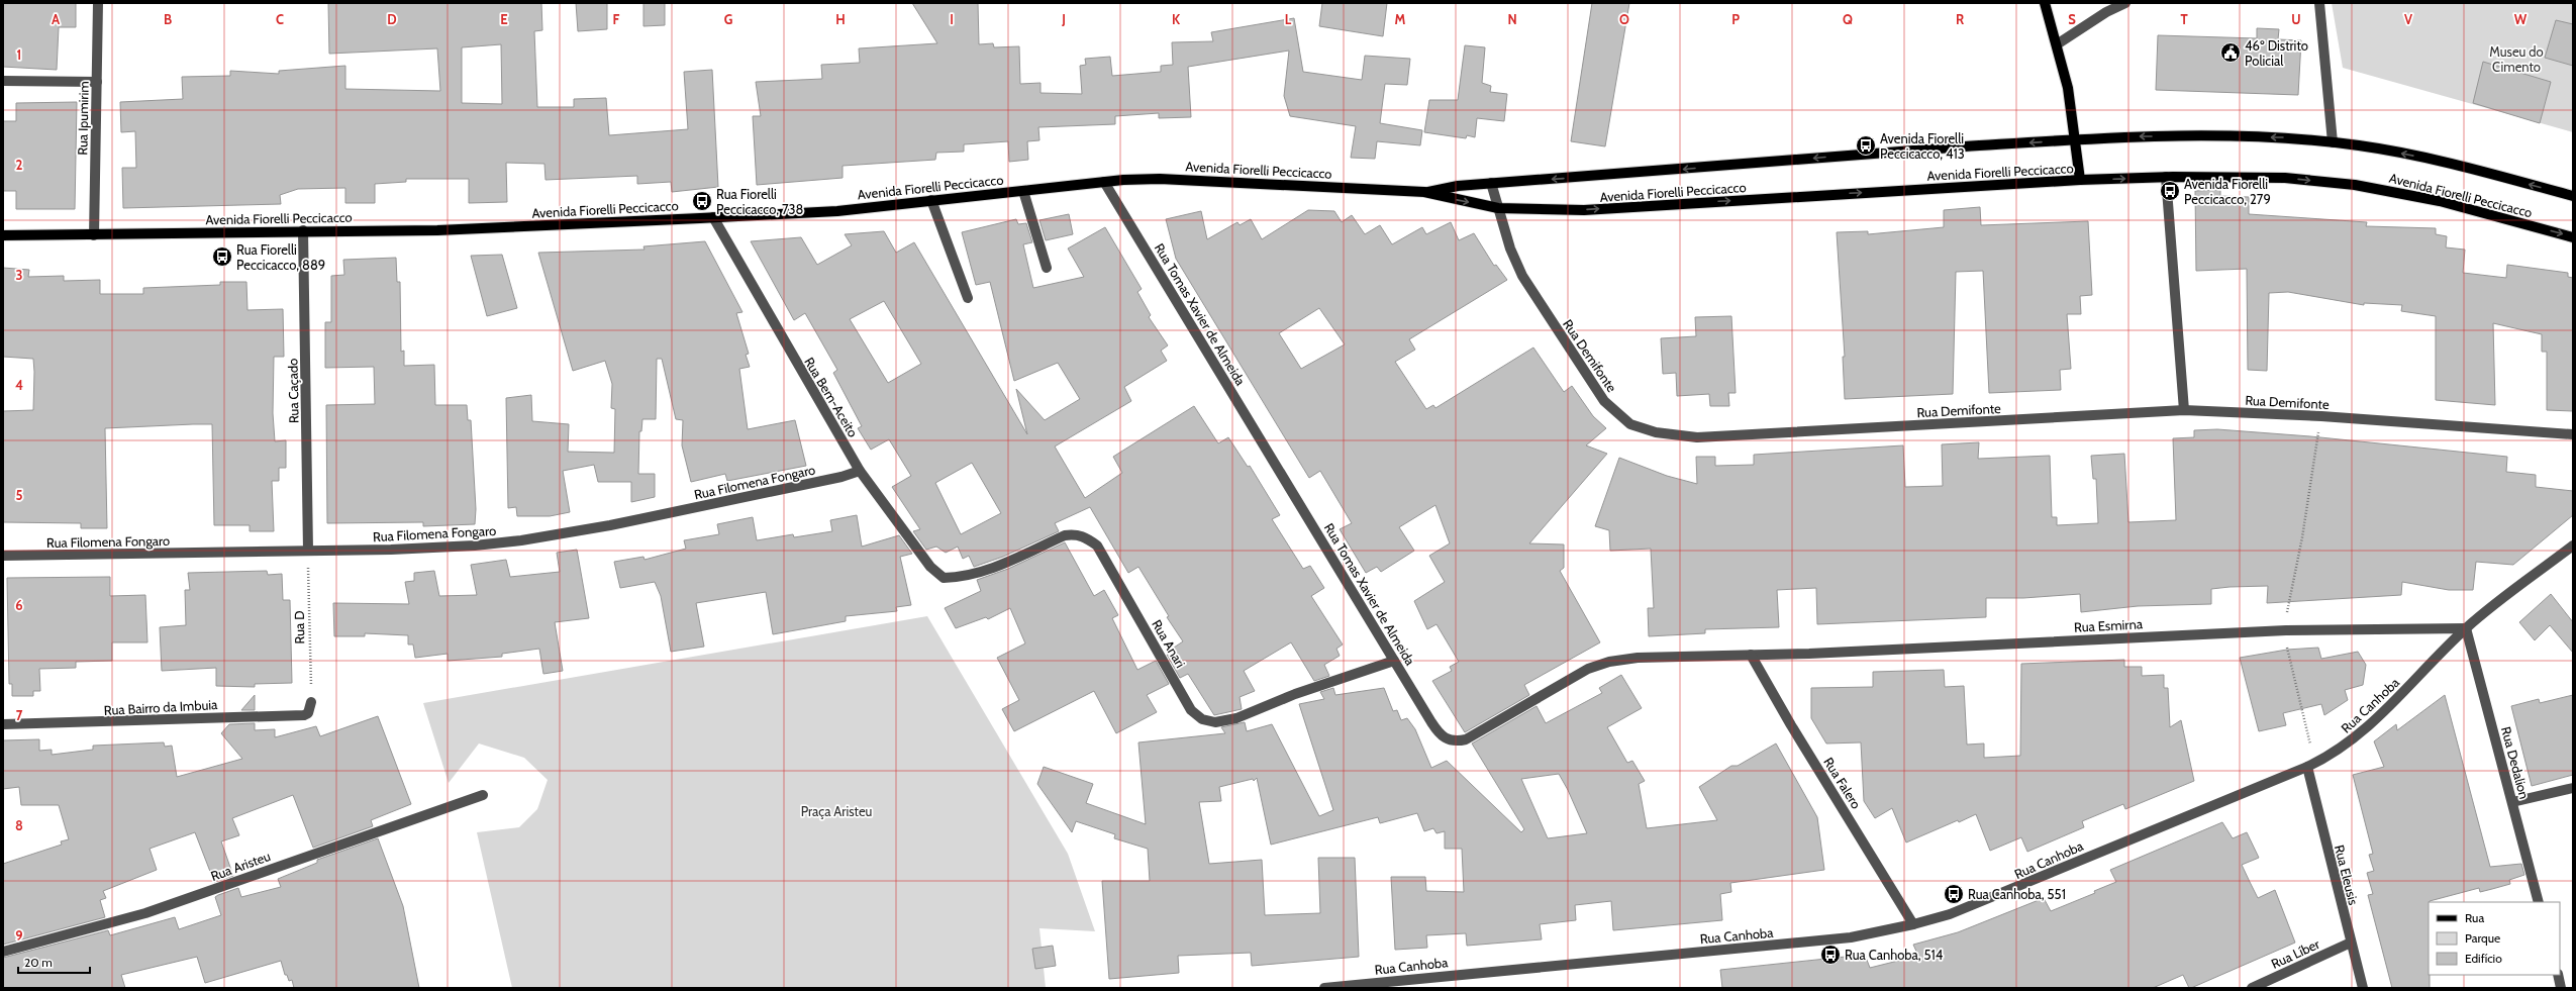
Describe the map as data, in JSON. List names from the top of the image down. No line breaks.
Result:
{"streets":{"main road":["Avenida Fiorelli Peccicacco"],"street":["Rua Ipumirim","Rua Tomas Xavier de Almeida","Rua Demifonte","Rua Caçado","Rua Bem-Aceito","Rua Filomena Fongaro","Rua Esmirna","Rua Anari","Rua Canhoba","Rua Bairro da Imbuia","Rua Dedalion","Rua Falero","Rua Aristeu","Rua Eleusis","Rua Líber"],"path":["Rua D"]},"crossings":[["Rua Ipumirim","Avenida Fiorelli Peccicacco"],["Avenida Fiorelli Peccicacco","Rua Tomas Xavier de Almeida"],["Avenida Fiorelli Peccicacco","Rua Demifonte"],["Avenida Fiorelli Peccicacco","Rua Caçado"],["Avenida Fiorelli Peccicacco","Rua Bem-Aceito"],["Rua Tomas Xavier de Almeida","Rua Esmirna"],["Rua Tomas Xavier de Almeida","Rua Anari"],["Rua Tomas Xavier de Almeida","Rua Falero"],["Rua Caçado","Rua Filomena Fongaro"],["Rua Caçado","Rua D"],["Rua Bem-Aceito","Rua Filomena Fongaro"],["Rua Bem-Aceito","Rua Anari"],["Rua Filomena Fongaro","Rua D"],["Rua Esmirna","Rua Canhoba"],["Rua Esmirna","Rua Dedalion"],["Rua Esmirna","Rua Falero"],["Rua D","Rua Bairro da Imbuia"],["Rua Canhoba","Rua Dedalion"],["Rua Canhoba","Rua Falero"],["Rua Canhoba","Rua Eleusis"],["Rua Eleusis","Rua Líber"]],"parks":["Museu do Cimento","Praça Aristeu"],"places":{"public building":["46º Distrito Policial"],"bus stop":["Avenida Fiorelli Peccicacco, 413","Avenida Fiorelli Peccicacco, 279","Rua Fiorelli Peccicacco, 738","Rua Fiorelli Peccicacco, 889","Rua Canhoba, 551","Rua Canhoba, 514"]},"legend":["Rua","Parque","Edifício"],"scale_bar":"20 m","grid":{"columns":["A","B","C","D","E","F","G","H","I","J","K","L","M","N","O","P","Q","R","S","T","U","V","W"],"rows":["1","2","3","4","5","6","7","8","9"]}}
